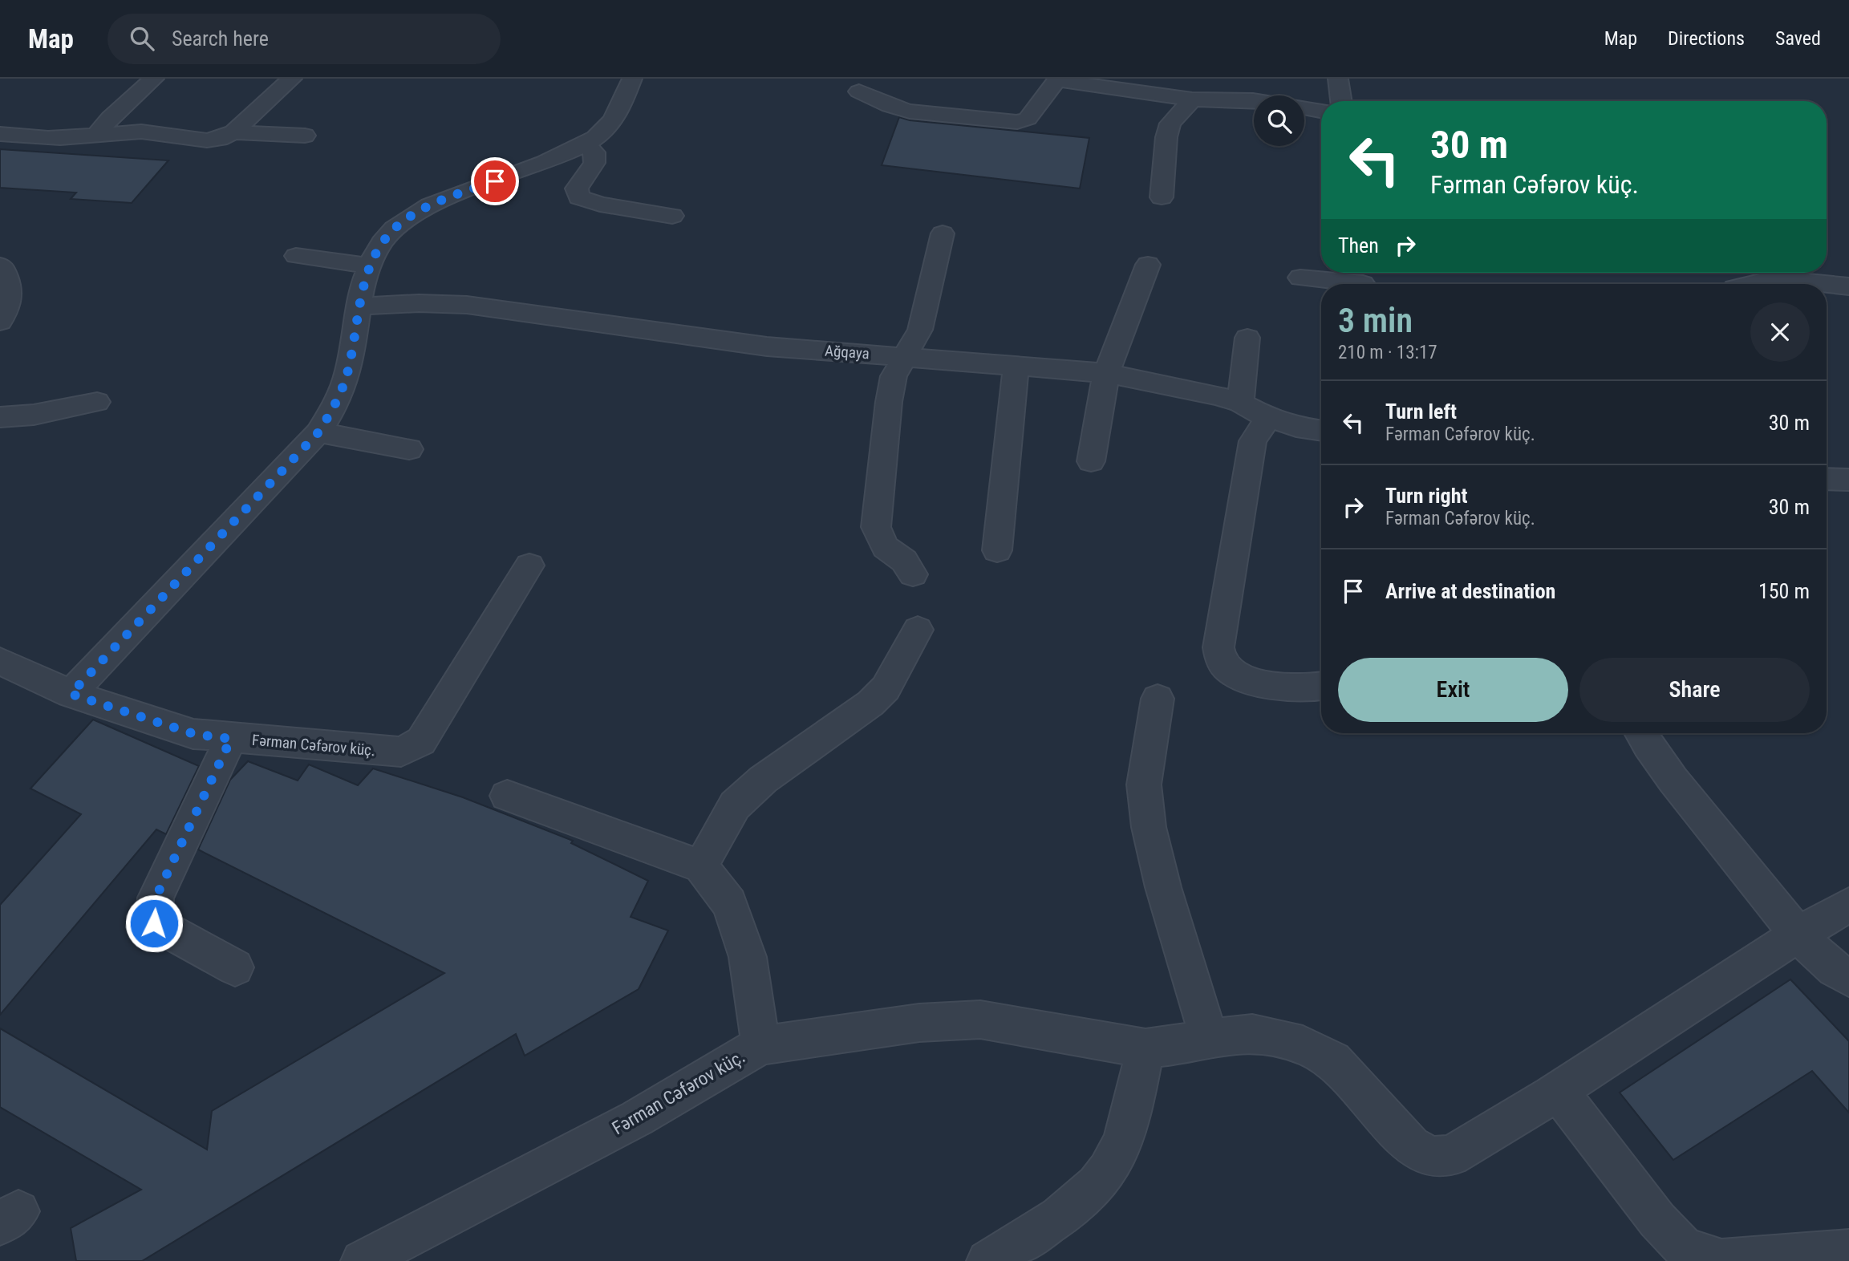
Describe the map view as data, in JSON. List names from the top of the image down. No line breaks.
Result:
{"streets":{"street":["Ağqaya","Fərman Cəfərov küç."]},"page":{"header":"Map","search":"Search here","nav":["Map","Directions","Saved"],"turn":["30 m","Fərman Cəfərov küç."],"then":"Then","heading":["3 min","210 m · 13:17"],"list":[{"name":"Turn left","note":"Fərman Cəfərov küç.","value":"30 m"},{"name":"Turn right","note":"Fərman Cəfərov küç.","value":"30 m"},{"name":"Arrive at destination","value":"150 m"}],"buttons":["Exit","Share"]}}
